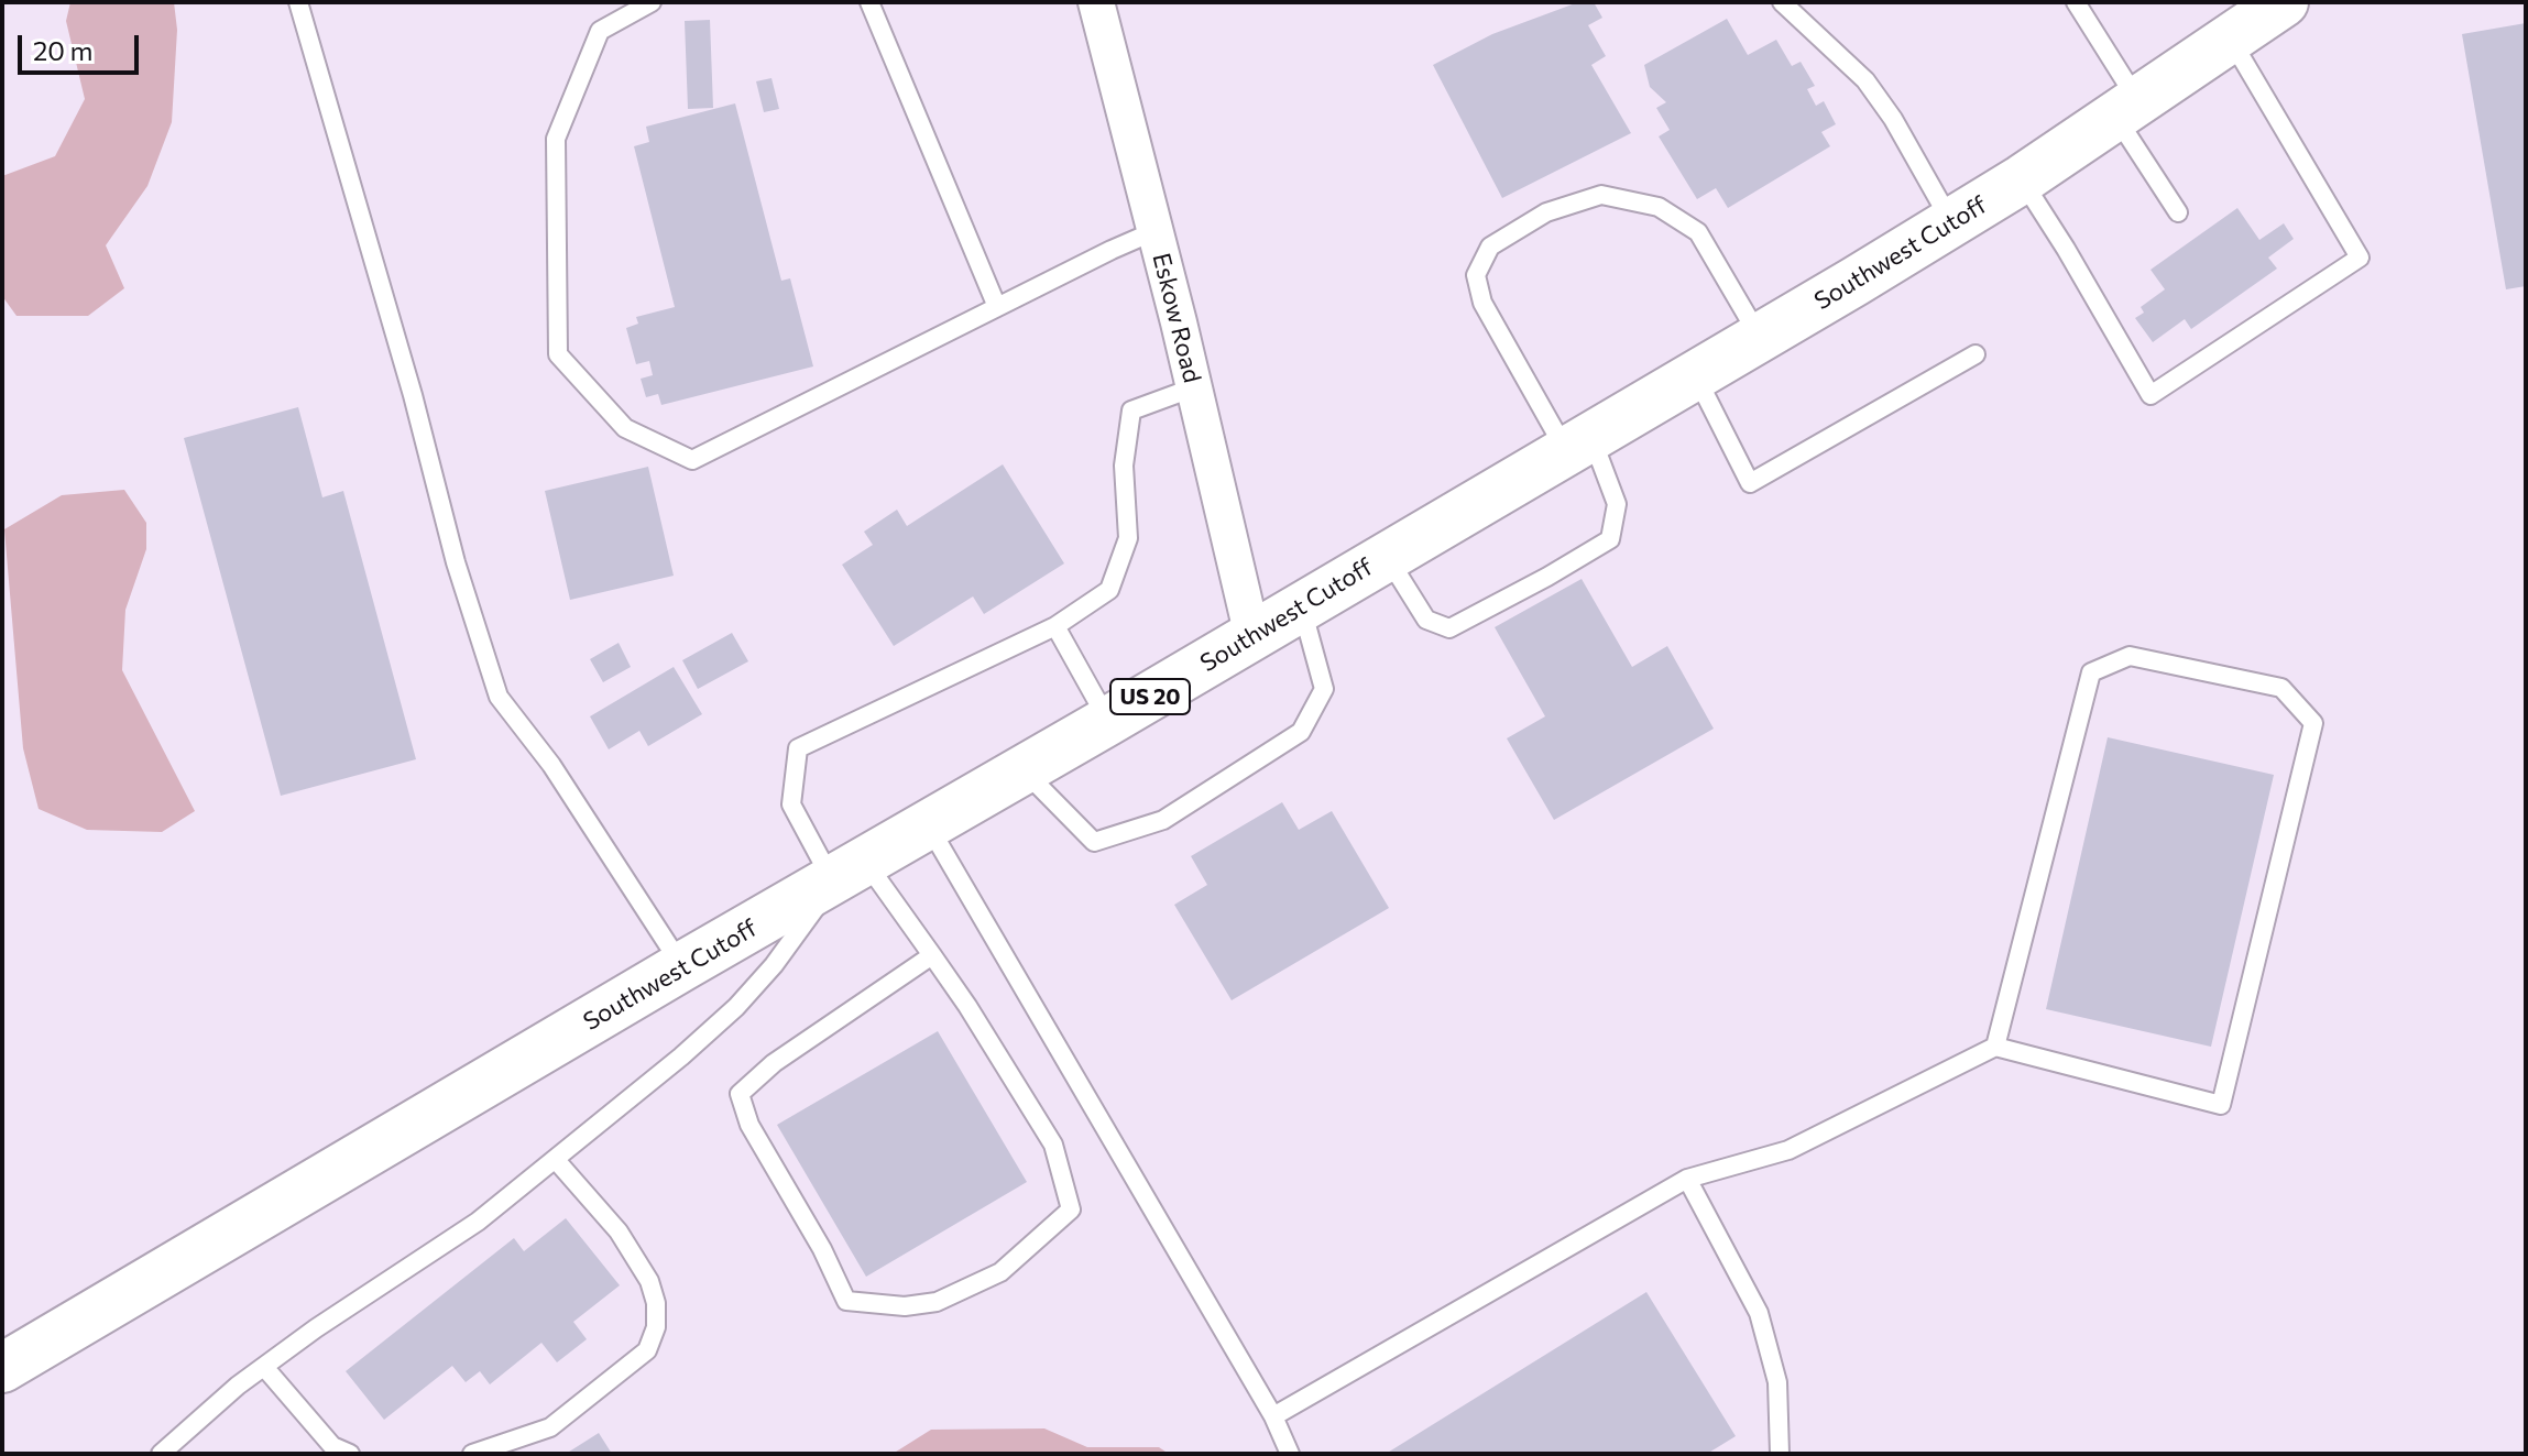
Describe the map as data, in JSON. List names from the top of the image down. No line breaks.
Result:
{"streets":{"main road":["Southwest Cutoff","US 20"],"street":["Eskow Road"]},"crossings":[["Southwest Cutoff","Eskow Road"]],"scale_bar":"20 m"}
